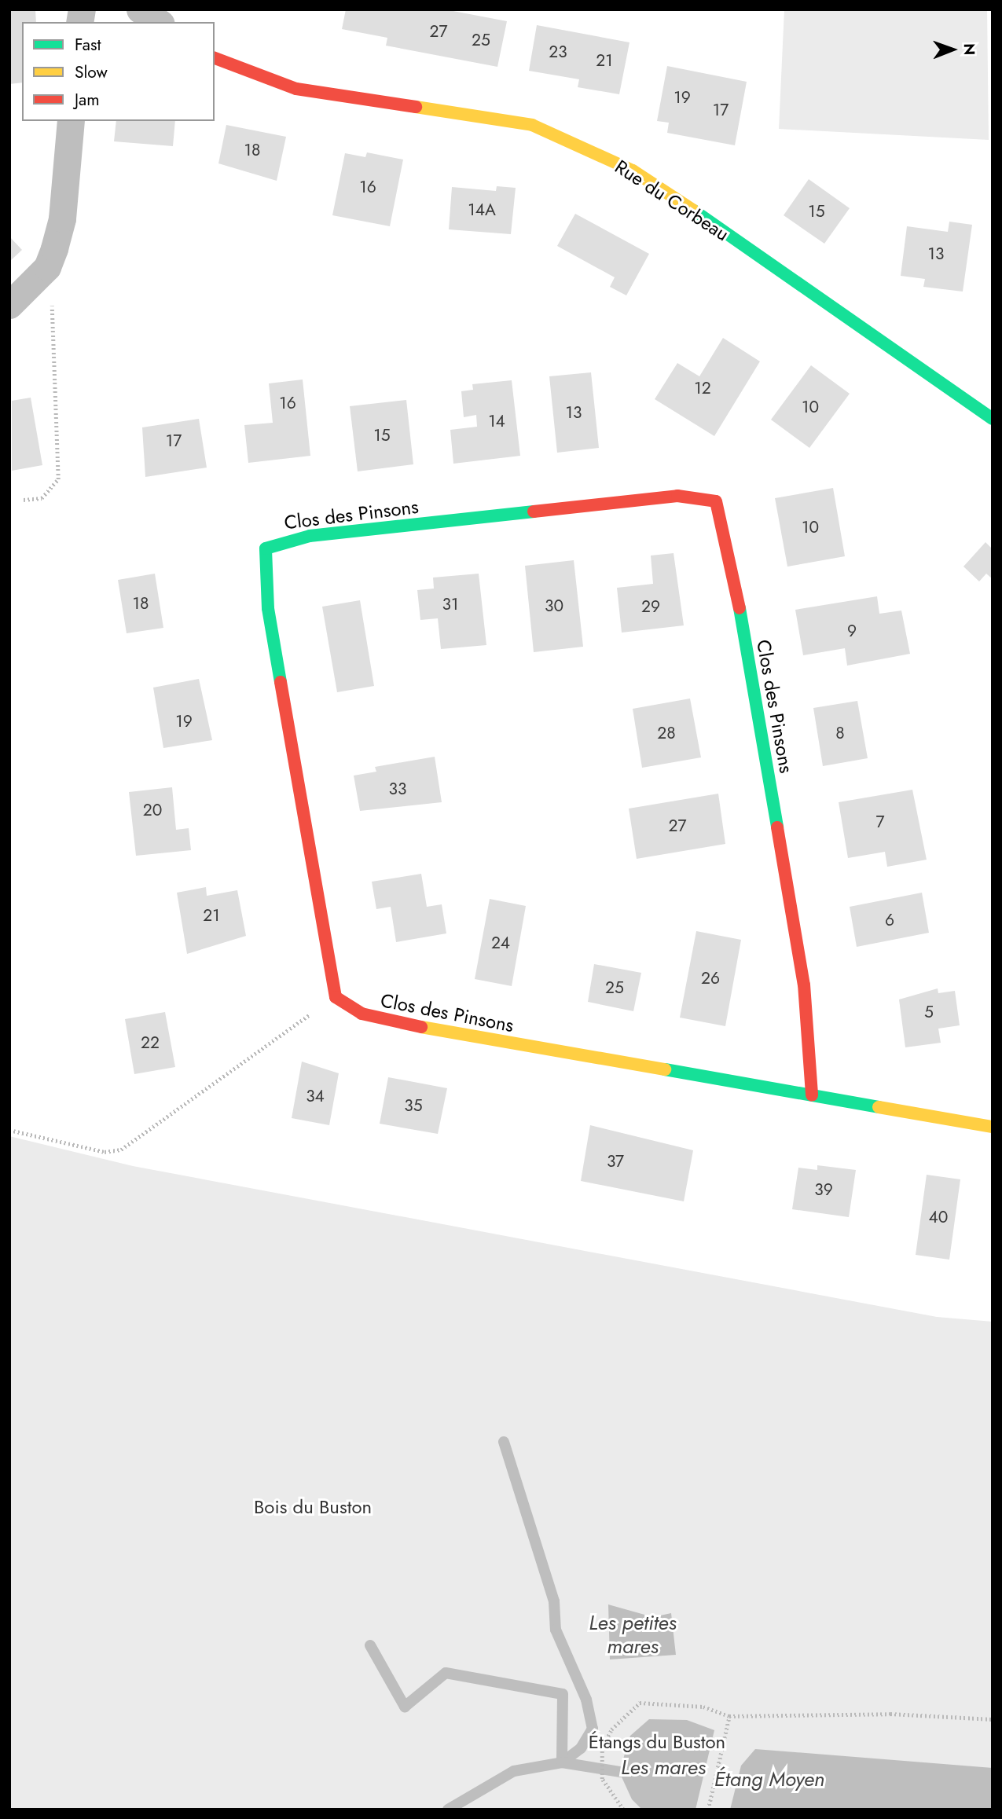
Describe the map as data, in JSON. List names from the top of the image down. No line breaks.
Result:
{"streets":{"street":["Rue du Corbeau","Clos des Pinsons"]},"water":["Les petites mares","Les mares","Étang Moyen"],"parks":["Bois du Buston","Étangs du Buston"],"house_numbers":["27","25","23","21","19","17","18","16","14A","15","13","12","16","10","13","14","15","17","10","18","31","30","29","9","19","28","8","33","20","7","27","21","6","24","26","25","5","22","34","35","37","39","40"],"legend":["Fast","Slow","Jam"],"north":"right"}
